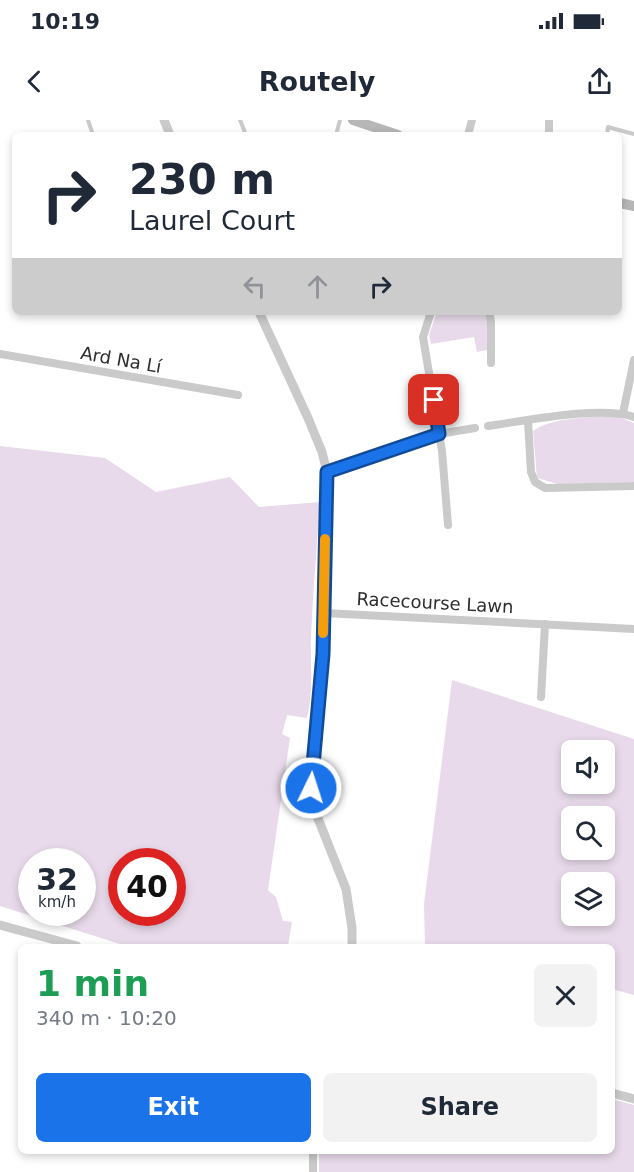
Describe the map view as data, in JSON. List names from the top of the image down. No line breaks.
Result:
{"streets":{"street":["Ard Na Lí","Racecourse Lawn"]},"page":{"status":"10:19","header":"Routely","turn":["230 m","Laurel Court"],"speed":"32 km/h","limit":"40","heading":["1 min","340 m · 10:20"],"buttons":["Exit","Share"]}}
